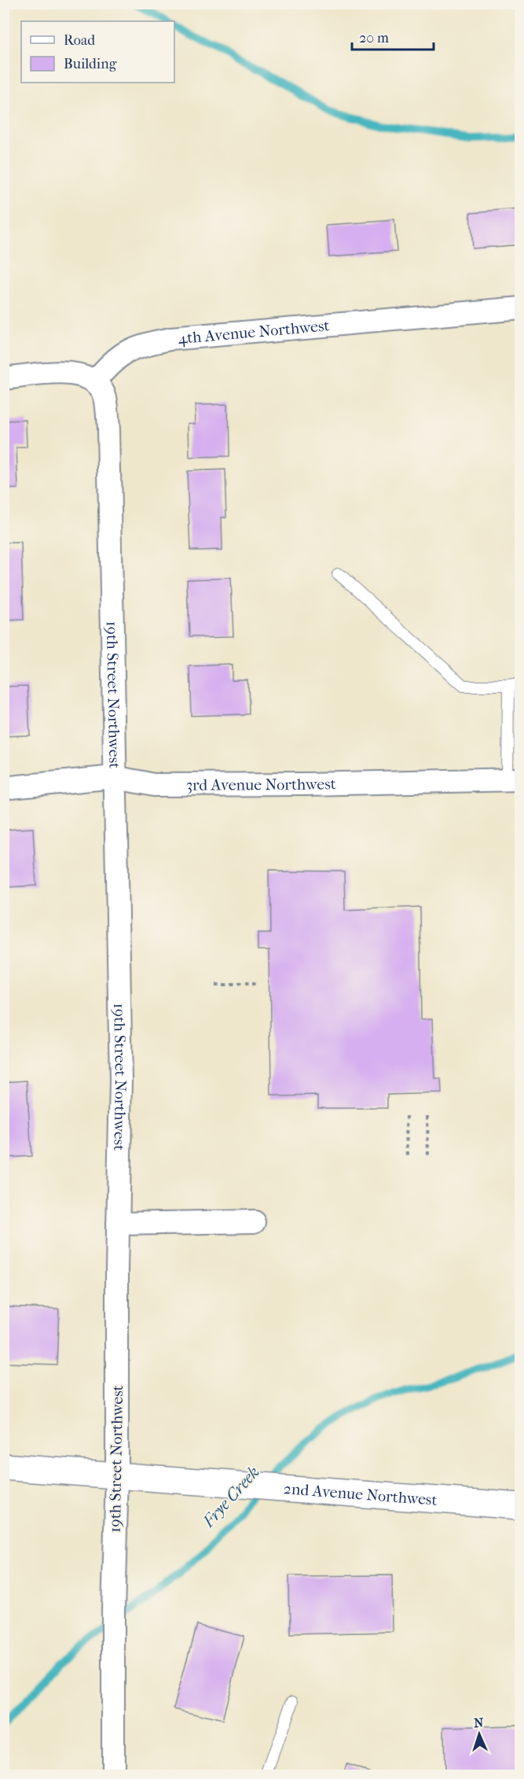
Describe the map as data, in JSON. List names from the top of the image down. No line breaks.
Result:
{"streets":{"main road":["2nd Avenue Northwest"],"street":["4th Avenue Northwest","19th Street Northwest","3rd Avenue Northwest"]},"crossings":[["4th Avenue Northwest","19th Street Northwest"],["19th Street Northwest","3rd Avenue Northwest"],["19th Street Northwest","2nd Avenue Northwest"]],"water":["Frye Creek"],"legend":["Road","Building"],"scale_bar":"20 m","north":"top"}
